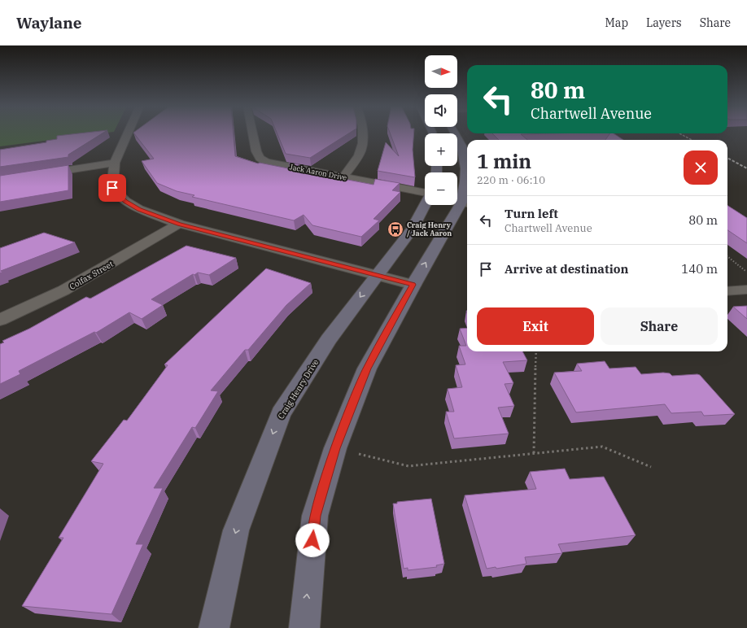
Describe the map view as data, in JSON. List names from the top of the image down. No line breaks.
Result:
{"streets":{"street":["Jack Aaron Drive","Colfax Street","Craig Henry Drive"]},"places":{"bus stop":["Craig Henry / Jack Aaron"]},"north":"right","page":{"header":"Waylane","nav":["Map","Layers","Share"],"map_buttons":["+","−"],"turn":["80 m","Chartwell Avenue"],"heading":["1 min","220 m · 06:10"],"list":[{"name":"Turn left","note":"Chartwell Avenue","value":"80 m"},{"name":"Arrive at destination","value":"140 m"}],"buttons":["Exit","Share"]}}
